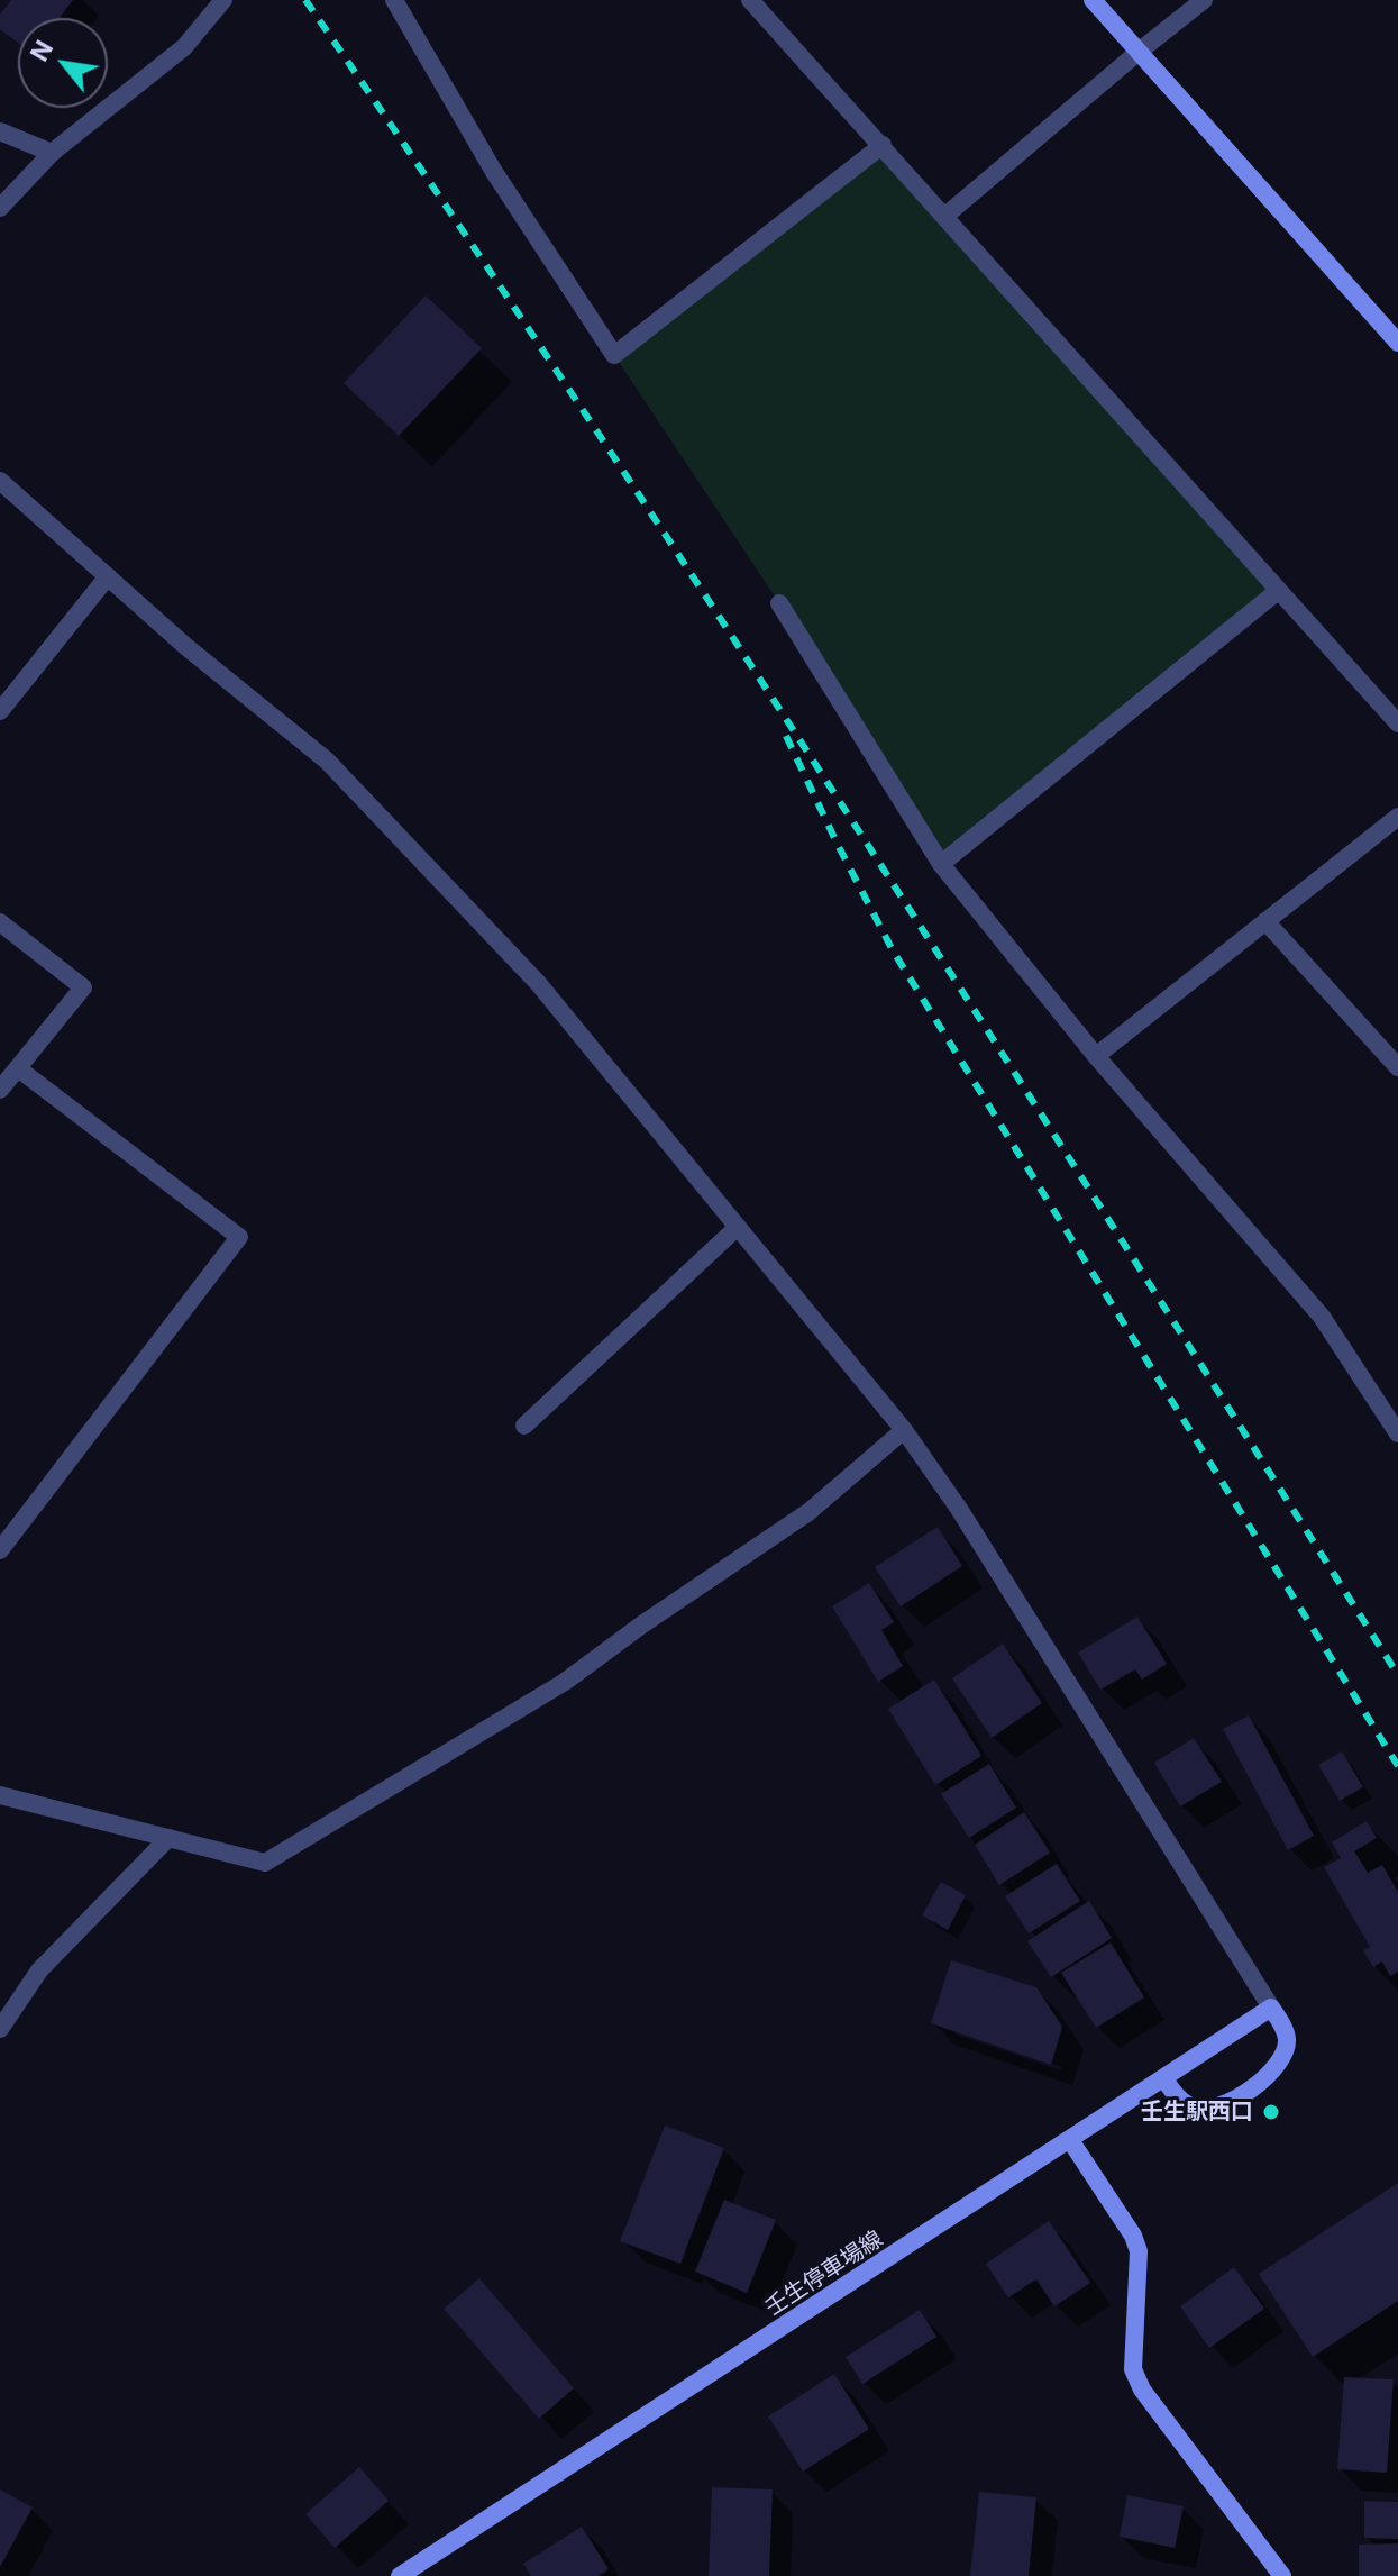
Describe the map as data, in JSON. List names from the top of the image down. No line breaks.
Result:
{"streets":{"street":["壬生停車場線"]},"places":["壬生駅西口"],"north":"top left"}
